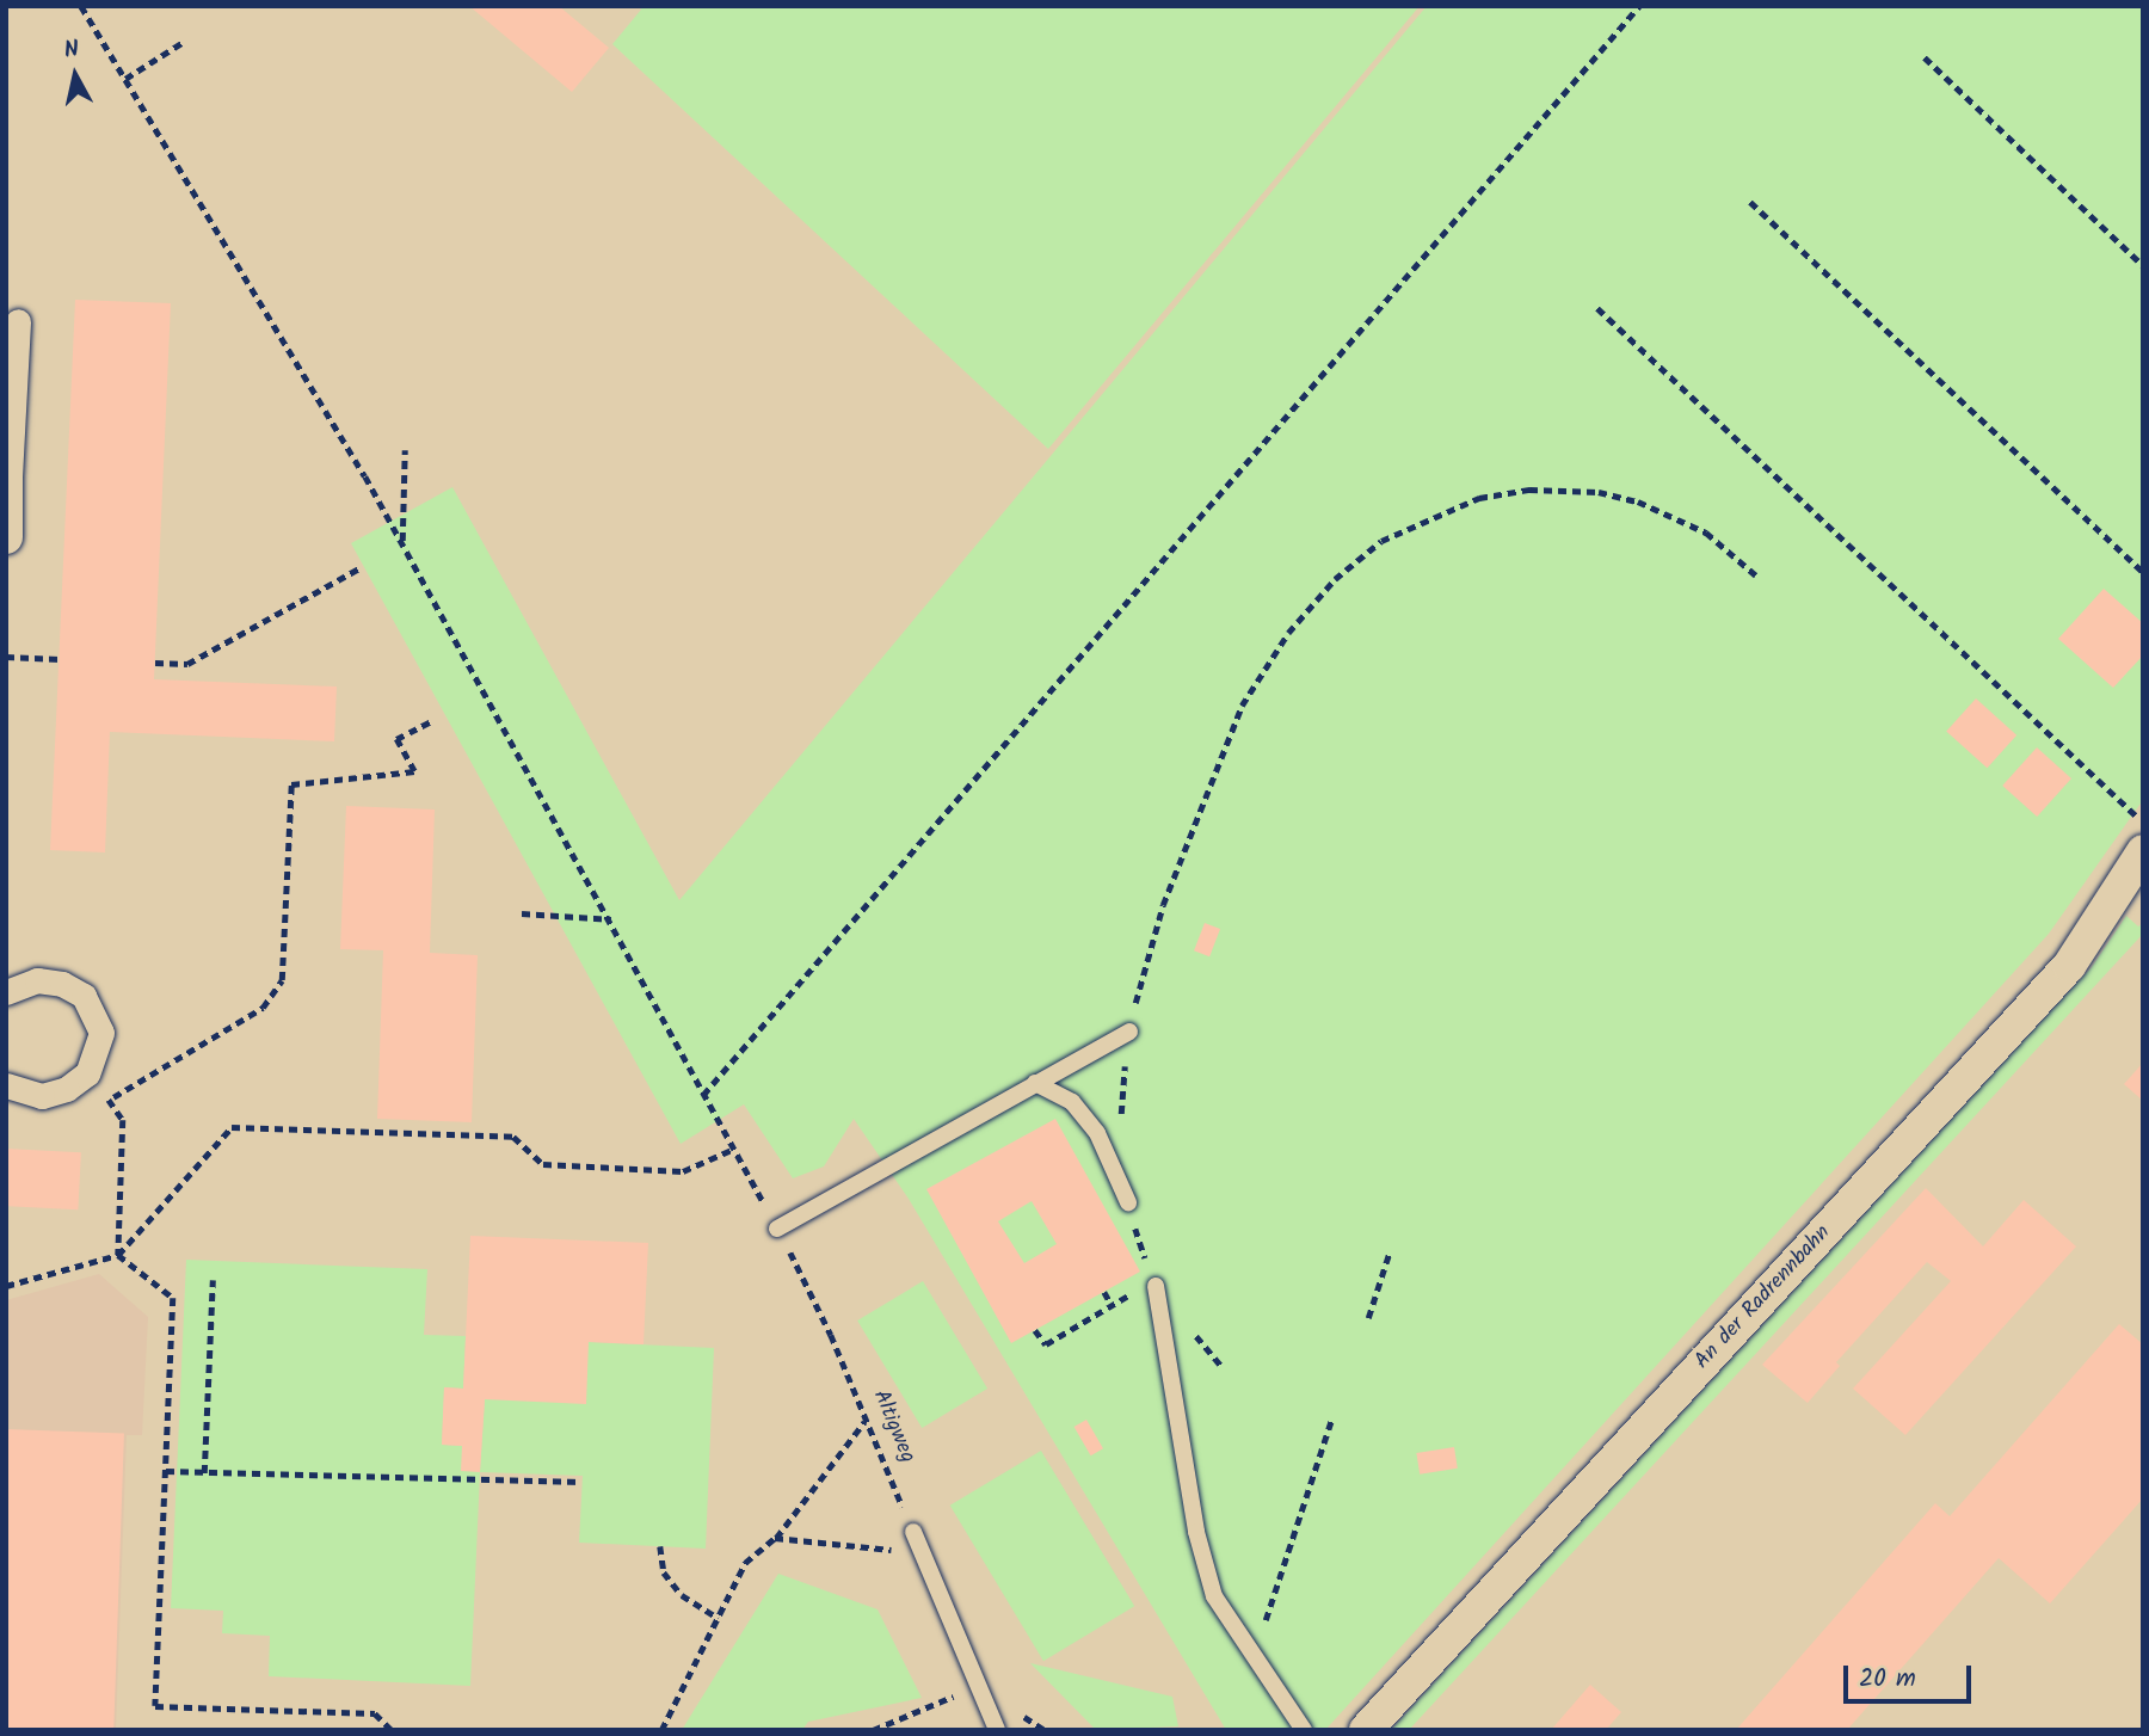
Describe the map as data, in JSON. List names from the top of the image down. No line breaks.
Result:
{"streets":{"street":["An der Radrennbahn"],"path":["Altigweg"]},"scale_bar":"20 m","north":"top"}
